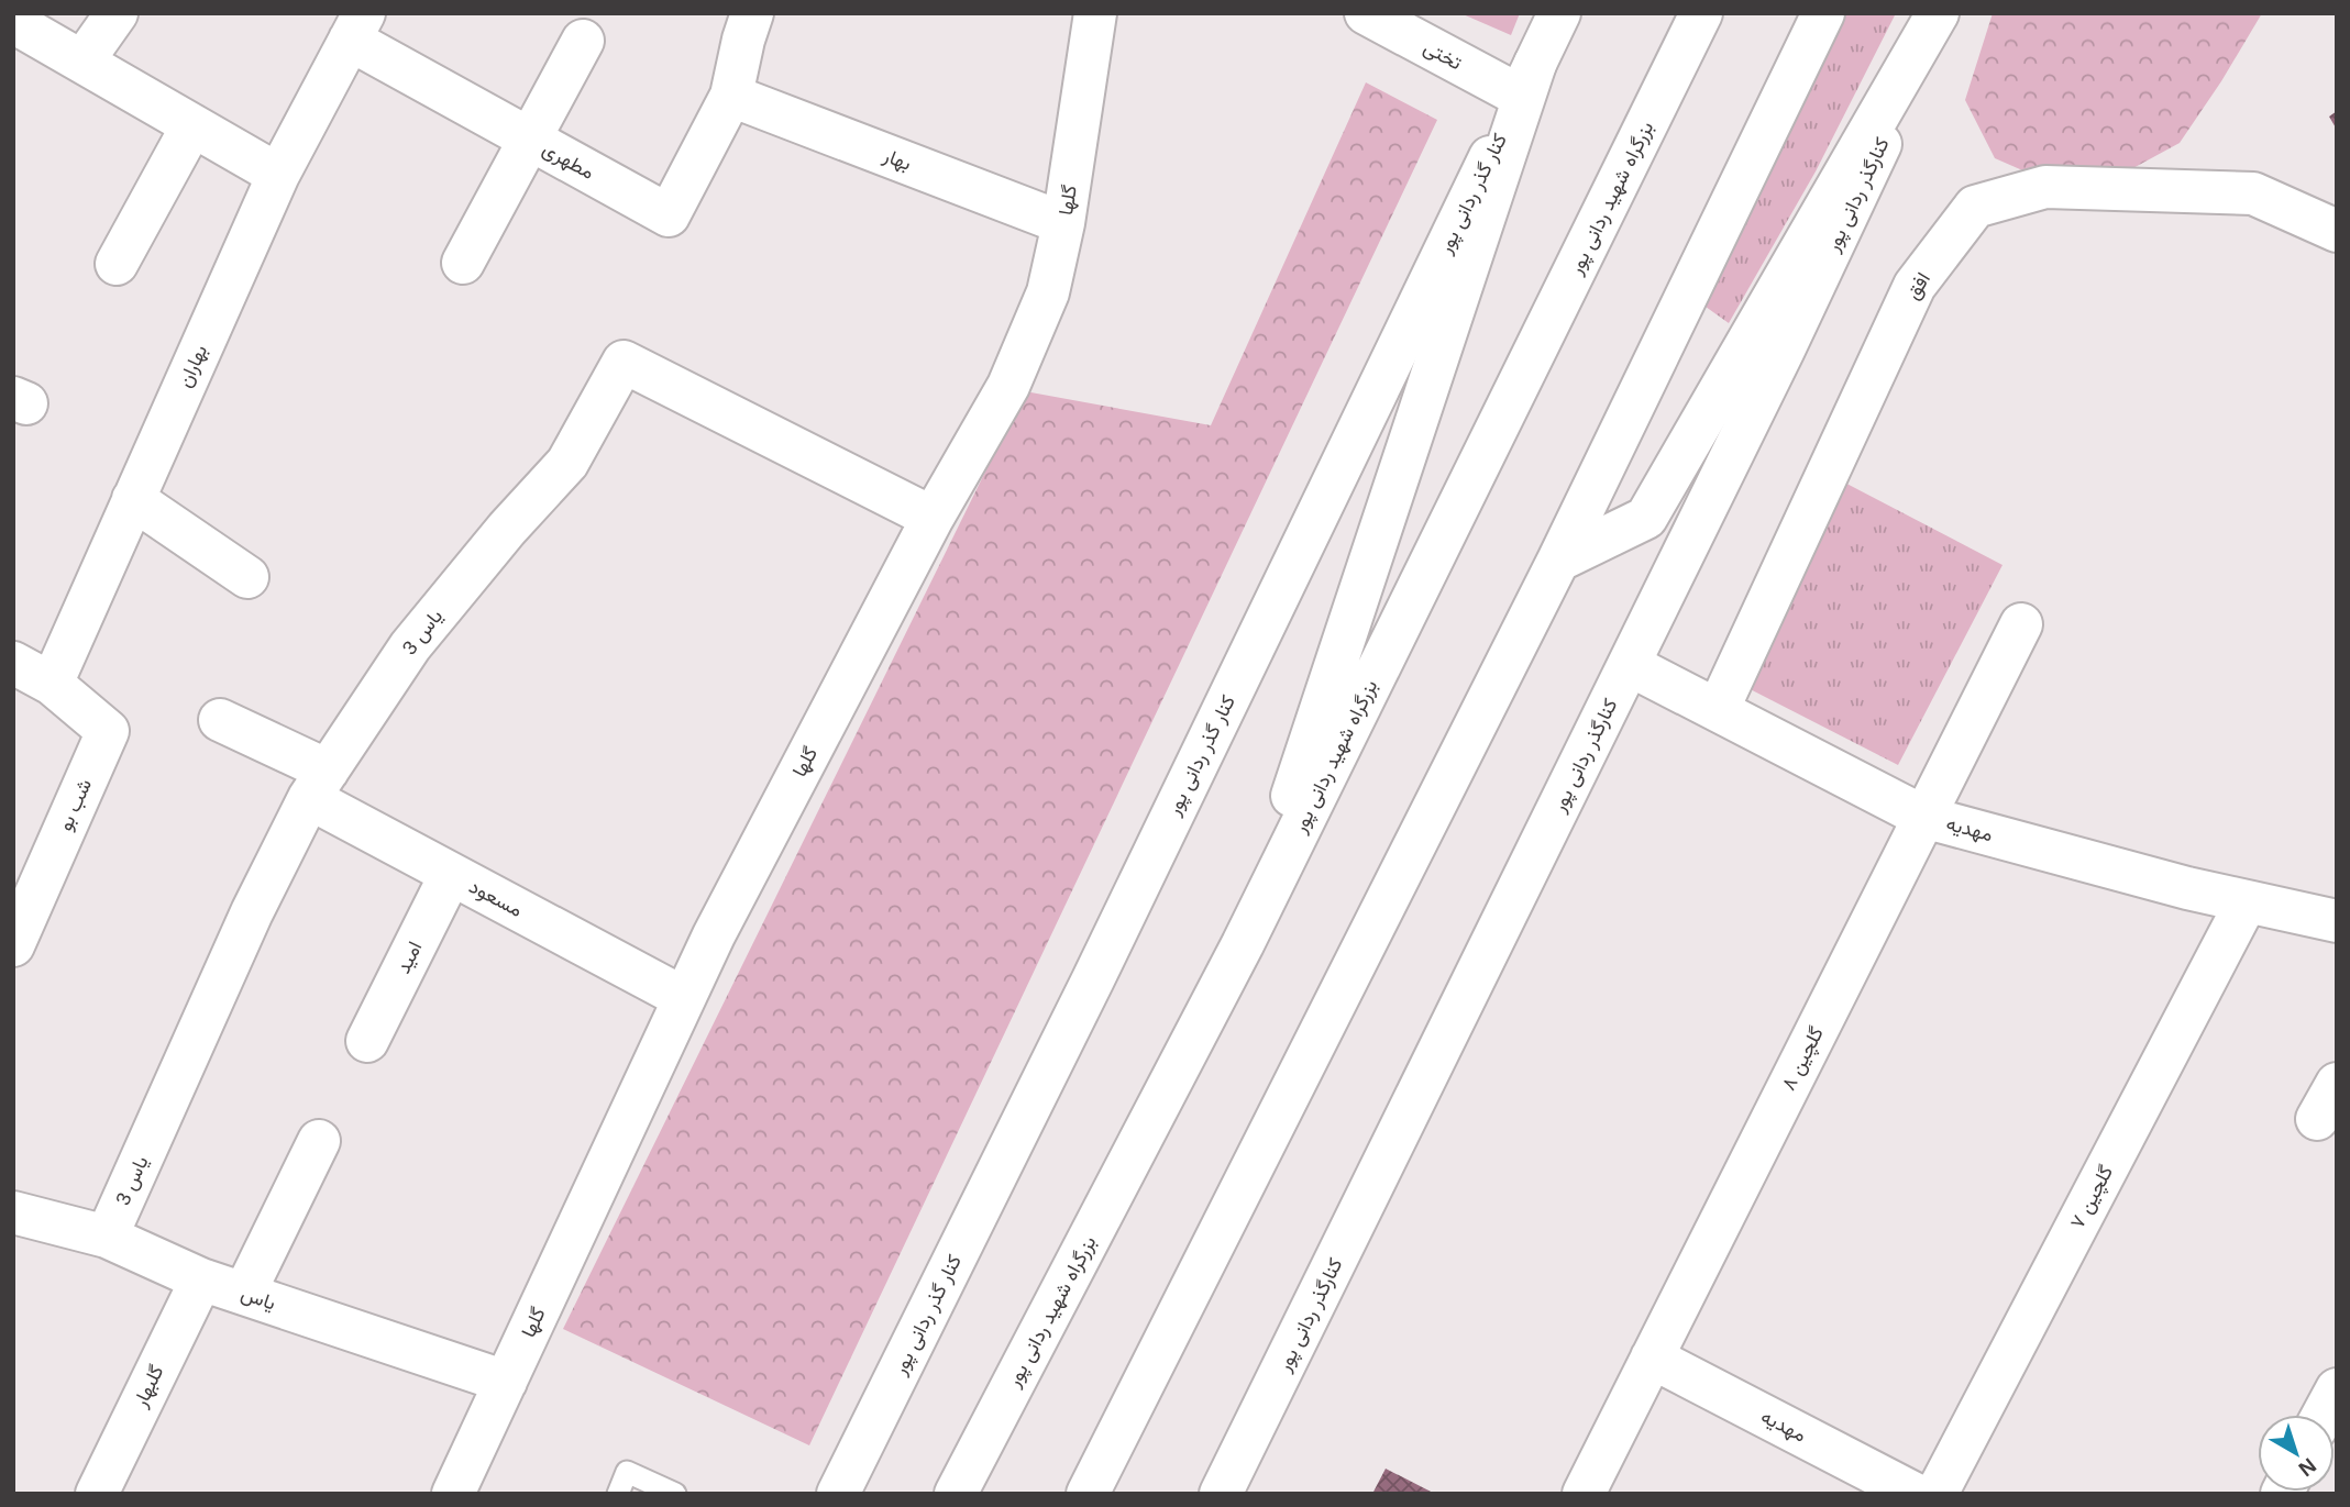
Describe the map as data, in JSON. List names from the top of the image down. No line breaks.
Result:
{"streets":{"main road":["تختی","بهار","مطهری","کنار گذر ردانی پور","کنارگذر ردانی پور","بزرگراه شهید ردانی پور","گلها","افق","بهاران","یاس 3","شب بو","مهدیه","مسعود","امید","گلچین ۸","گلچین ۷","یاس","گلبهار"]},"crossings":[["تختی","کنار گذر ردانی پور"],["بهار","مطهری"],["بهار","گلها"],["مطهری","بهاران"],["کنارگذر ردانی پور","مهدیه"],["گلها","یاس 3"],["گلها","مسعود"],["گلها","یاس"],["افق","مهدیه"],["بهاران","شب بو"],["یاس 3","مسعود"],["یاس 3","یاس"],["مهدیه","گلچین ۸"],["مهدیه","گلچین ۷"],["مسعود","امید"],["یاس","گلبهار"]],"north":"bottom right"}
